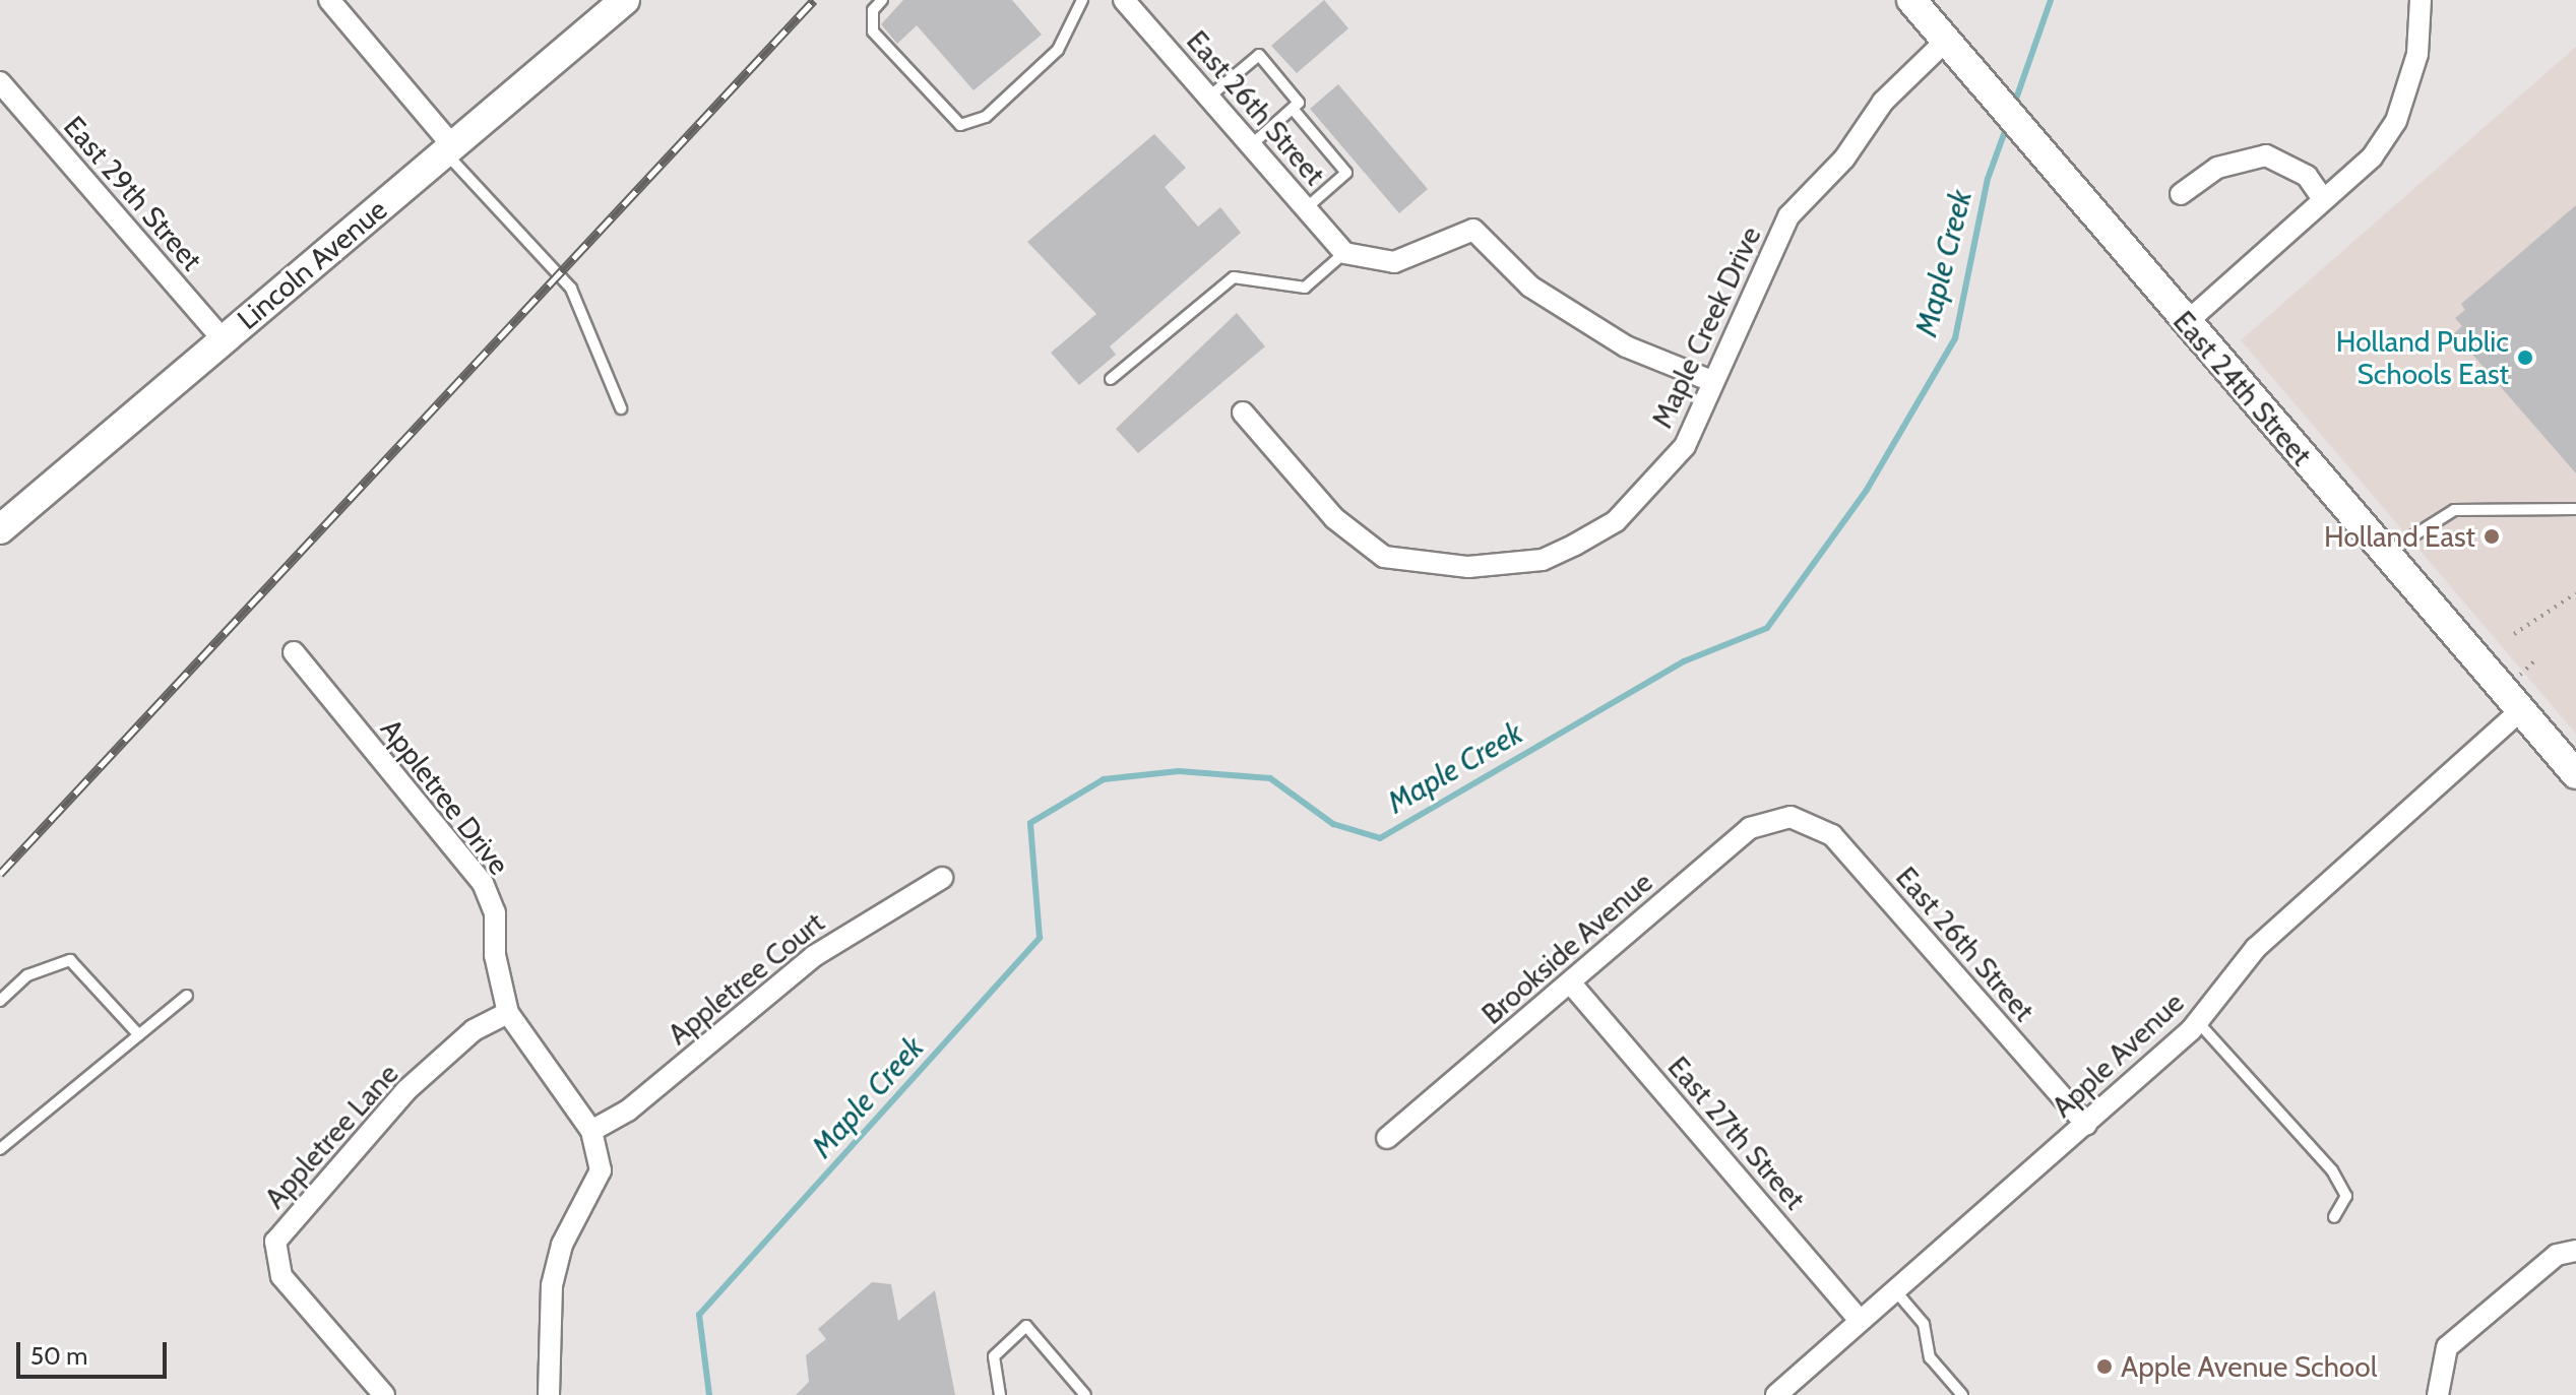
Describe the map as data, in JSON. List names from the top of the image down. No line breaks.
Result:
{"streets":{"street":["East 26th Street","East 29th Street","Lincoln Avenue","Maple Creek Drive","East 24th Street","Appletree Drive","Brookside Avenue","Appletree Court","Apple Avenue","East 27th Street","Appletree Lane"]},"crossings":[["East 26th Street","Brookside Avenue"],["East 26th Street","Apple Avenue"],["East 29th Street","Lincoln Avenue"],["Maple Creek Drive","East 24th Street"],["East 24th Street","Apple Avenue"],["Appletree Drive","Appletree Court"],["Appletree Drive","Appletree Lane"],["Brookside Avenue","East 27th Street"],["Apple Avenue","East 27th Street"]],"water":["Maple Creek"],"places":["Holland Public Schools East","Holland East","Apple Avenue School"],"scale_bar":"50 m"}
